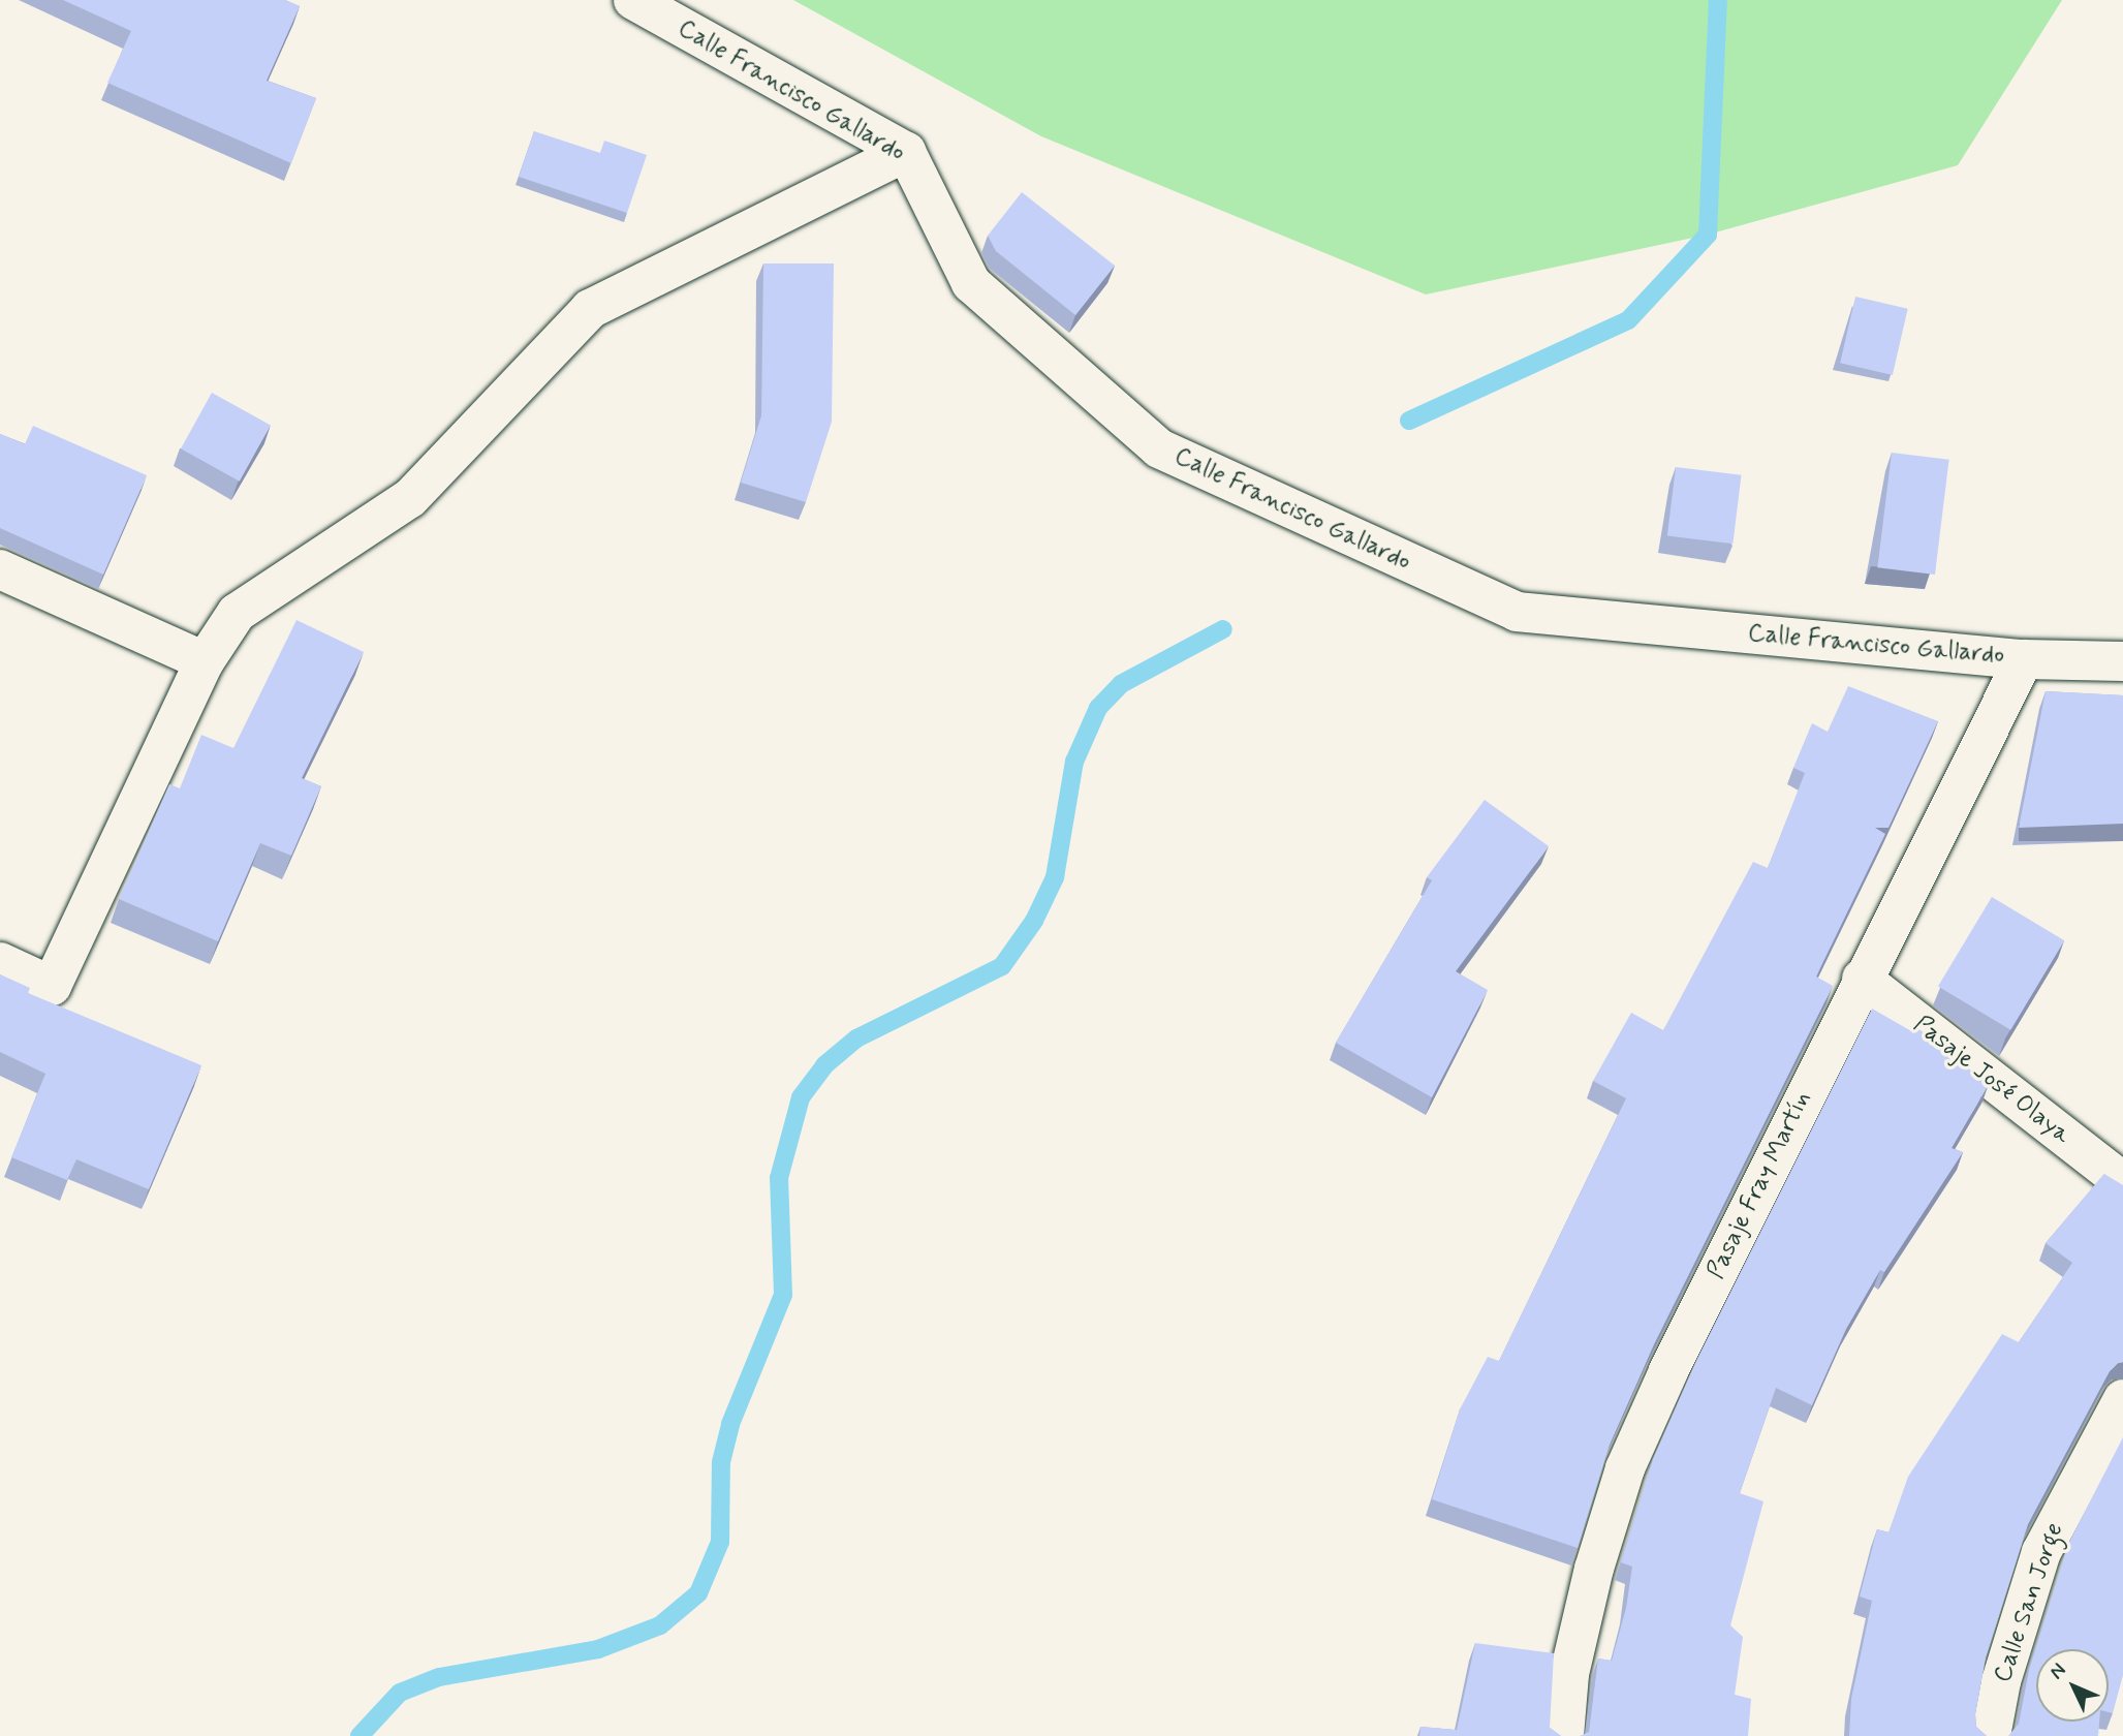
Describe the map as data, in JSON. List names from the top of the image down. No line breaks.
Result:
{"streets":{"street":["Calle Francisco Gallardo","Pasaje José Olaya","Pasaje Fray Martín","Calle San Jorge"]},"crossings":[["Calle Francisco Gallardo","Pasaje Fray Martín"],["Pasaje José Olaya","Pasaje Fray Martín"]],"north":"top left"}
